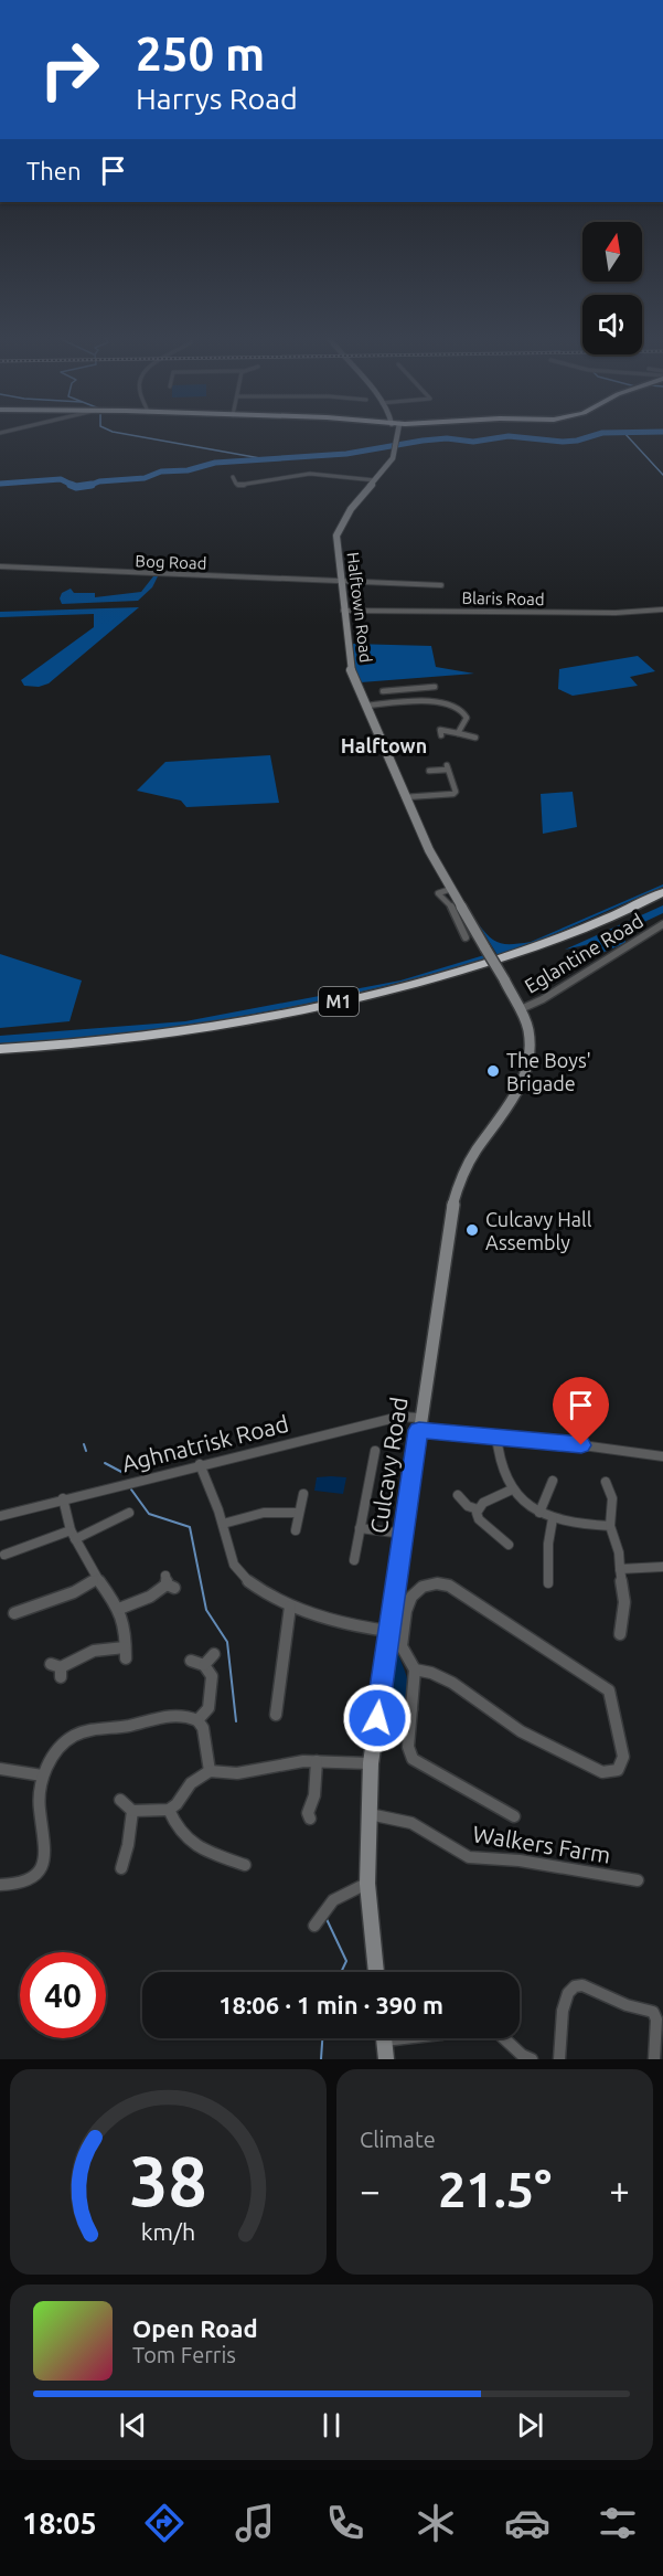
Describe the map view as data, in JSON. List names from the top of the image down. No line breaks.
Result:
{"streets":{"highway":["M1"],"street":["Bog Road","Blaris Road","Halftown Road","Eglantine Road","Aghnatrisk Road","Culcavy Road","Walkers Farm"]},"crossings":[["Bog Road","Halftown Road"],["Blaris Road","Halftown Road"],["Halftown Road","Culcavy Road"],["Eglantine Road","Culcavy Road"],["Aghnatrisk Road","Culcavy Road"],["Culcavy Road","Walkers Farm"]],"districts":["Halftown"],"places":["The Boys' Brigade","Culcavy Hall Assembly"],"north":"top","page":{"turn":["250 m","Harrys Road"],"then":"Then","limit":"40","trip":"18:06 · 1 min · 390 m","tile":"Climate","heat":["−","21.5°","+"],"song":["Open Road","Tom Ferris"],"tabs":"18:05","gauge":["38","km/h"]}}
